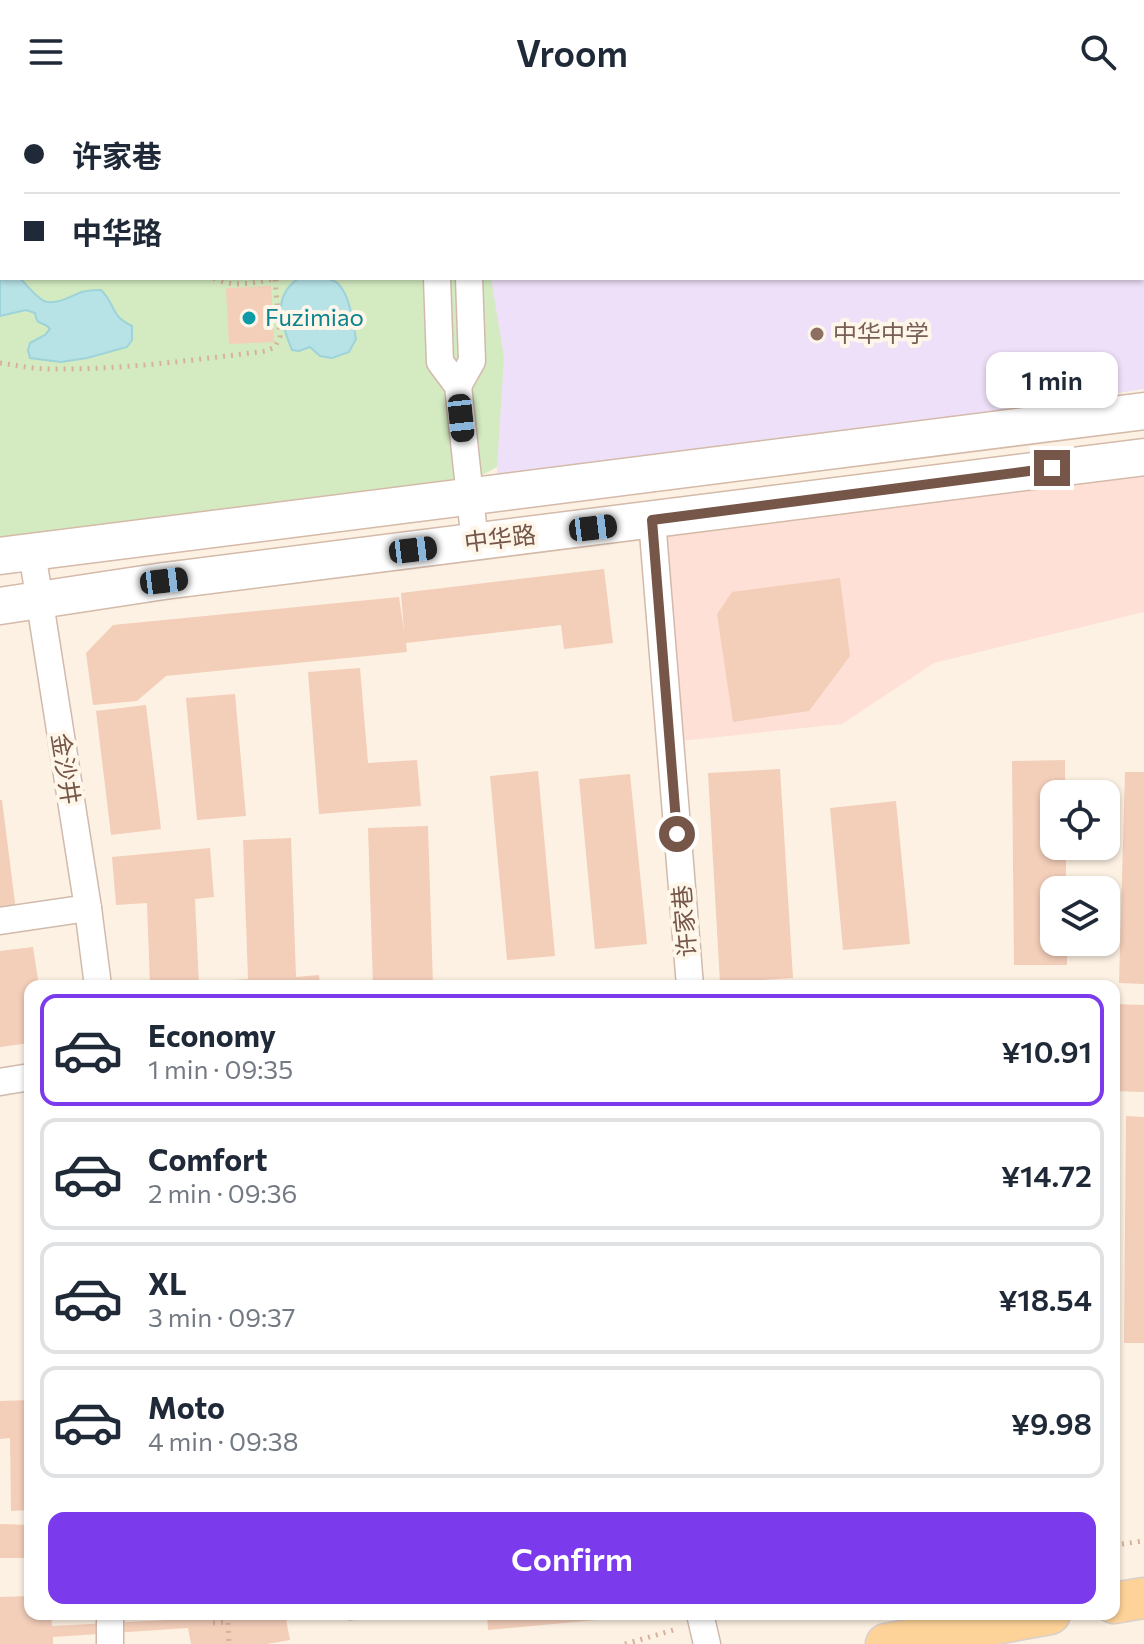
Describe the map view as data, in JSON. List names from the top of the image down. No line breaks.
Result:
{"streets":{"main road":["中华路"],"street":["金沙井","许家巷"]},"crossings":[["中华路","金沙井"],["中华路","许家巷"]],"places":["Fuzimiao","中华中学"],"page":{"header":"Vroom","banner":["许家巷","中华路"],"bubble":"1 min","list":[{"name":"Economy","note":"1 min · 09:35","value":"¥10.91"},{"name":"Comfort","note":"2 min · 09:36","value":"¥14.72"},{"name":"XL","note":"3 min · 09:37","value":"¥18.54"},{"name":"Moto","note":"4 min · 09:38","value":"¥9.98"}],"buttons":"Confirm"}}
